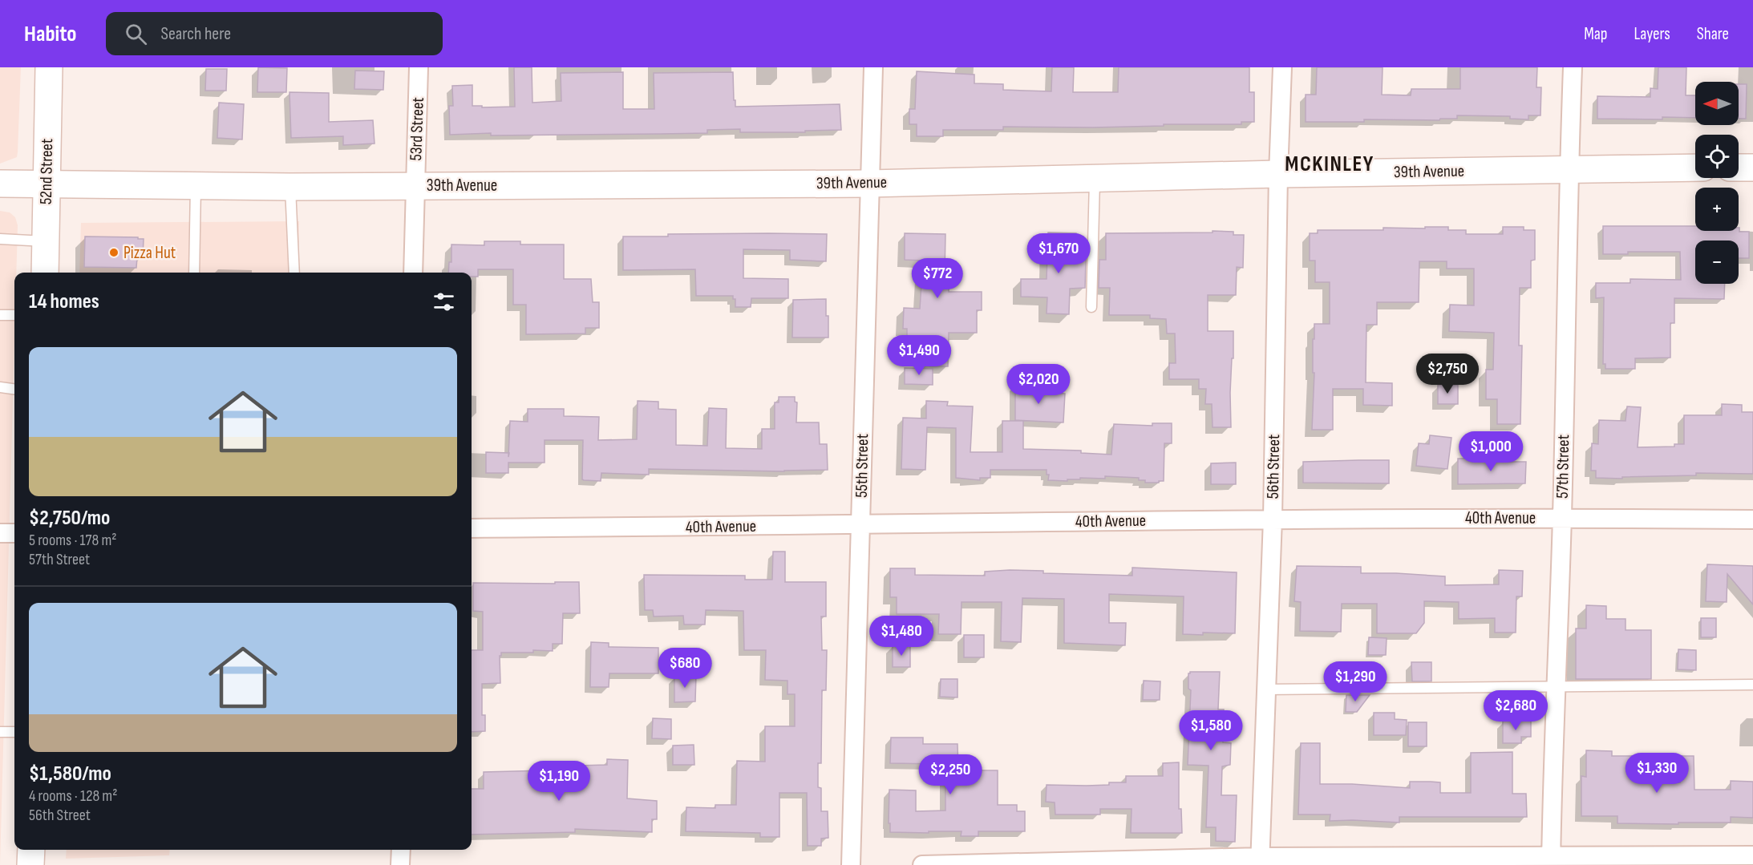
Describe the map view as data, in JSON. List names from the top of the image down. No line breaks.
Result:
{"streets":{"main road":["52nd Street","39th Avenue"],"street":["53rd Street","55th Street","56th Street","57th Street","40th Avenue"]},"crossings":[["53rd Street","39th Avenue"],["52nd Street","39th Avenue"],["39th Avenue","55th Street"],["39th Avenue","56th Street"],["39th Avenue","57th Street"],["55th Street","40th Avenue"],["56th Street","40th Avenue"],["57th Street","40th Avenue"]],"districts":["MCKINLEY"],"places":["Pizza Hut"],"north":"left","page":{"header":"Habito","search":"Search here","nav":["Map","Layers","Share"],"map_buttons":["+","−"],"price":["$1,670","$772","$1,490","$2,750","$2,020","$1,000","$1,480","$680","$1,290","$2,680","$1,580","$1,330","$2,250","$1,190"],"heading":"14 homes","list":[{"name":"$2,750/mo","note":"5 rooms · 178 m² · 57th Street"},{"name":"$1,580/mo","note":"4 rooms · 128 m² · 56th Street"}]}}
